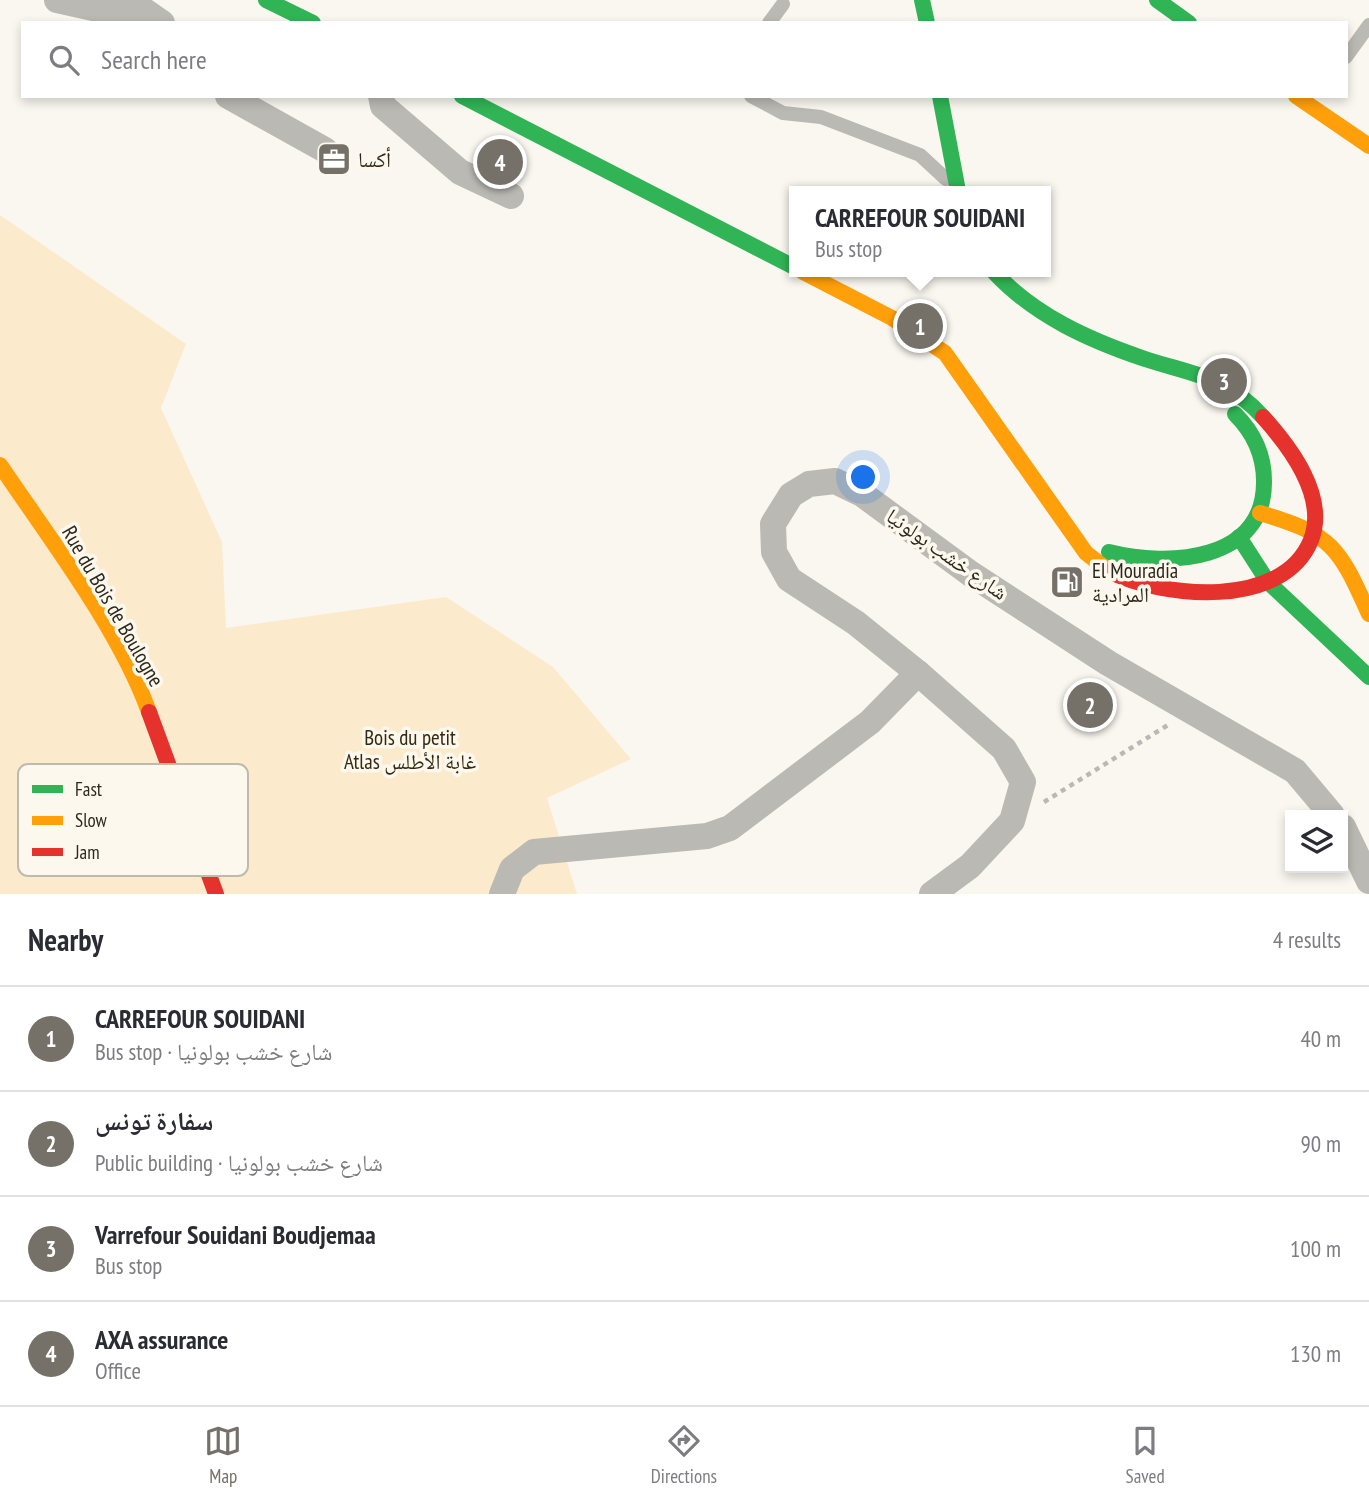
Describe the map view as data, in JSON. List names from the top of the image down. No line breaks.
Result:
{"streets":{"main road":["Rue du Bois de Boulogne"],"street":["شارع خشب بولونيا"]},"parks":["Bois du petit Atlas غابة الأطلس"],"places":{"office":["أكسا"],"fuel station":["El Mouradia المرادية"]},"legend":["Fast","Slow","Jam"],"page":{"search":"Search here","pins":["4","1","3","2"],"popup":["CARREFOUR SOUIDANI","Bus stop"],"heading":["Nearby","4 results"],"list":[{"mark":"1","name":"CARREFOUR SOUIDANI","note":"Bus stop · شارع خشب بولونيا","value":"40 m"},{"mark":"2","name":"سفارة تونس","note":"Public building · شارع خشب بولونيا","value":"90 m"},{"mark":"3","name":"Varrefour Souidani Boudjemaa","note":"Bus stop","value":"100 m"},{"mark":"4","name":"AXA assurance","note":"Office","value":"130 m"}],"nav":["Map","Directions","Saved"]}}
